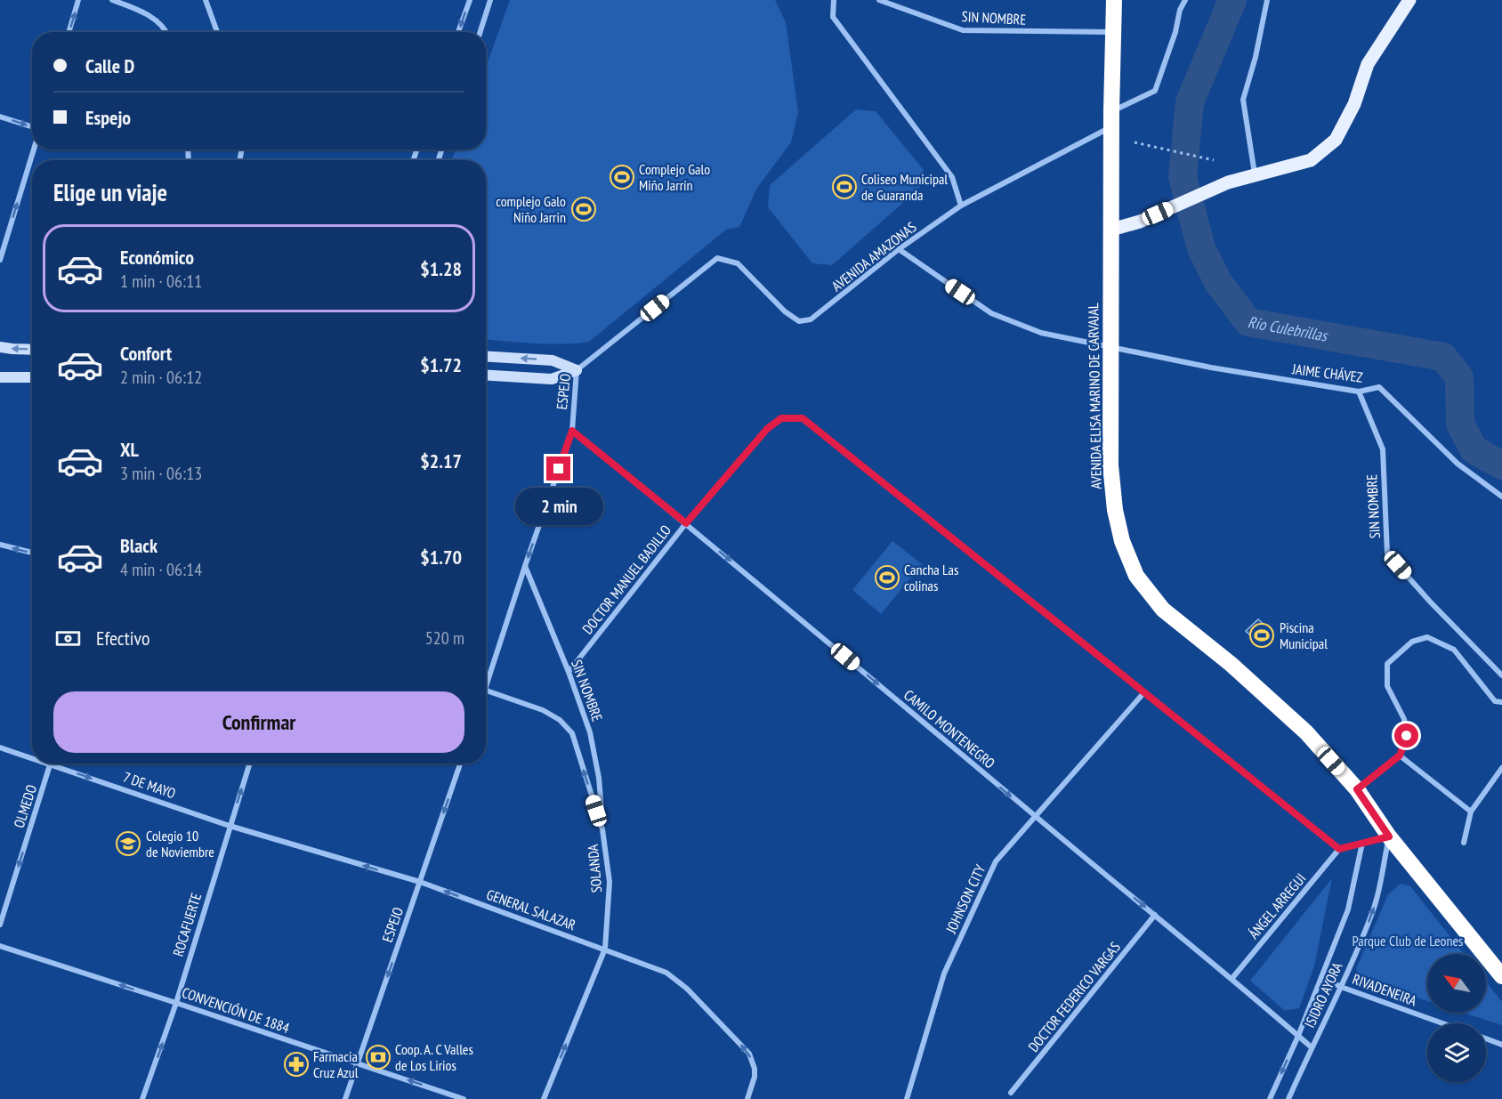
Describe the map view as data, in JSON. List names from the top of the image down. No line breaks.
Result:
{"streets":{"highway":["AVENIDA ELISA MARINO DE CARVAJAL"],"street":["SIN NOMBRE","AVENIDA AMAZONAS","JAIME CHÁVEZ","ESPEJO","DOCTOR MANUEL BADILLO","CAMILO MONTENEGRO","7 DE MAYO","OLMEDO","SOLANDA","JOHNSON CITY","ÁNGEL ARREGUI","GENERAL SALAZAR","ROCAFUERTE","RIVADENEIRA","ISIDRO AYORA","DOCTOR FEDERICO VARGAS","CONVENCIÓN DE 1884"]},"crossings":[["SIN NOMBRE","JAIME CHÁVEZ"],["SIN NOMBRE","ESPEJO"],["SIN NOMBRE","AVENIDA ELISA MARINO DE CARVAJAL"],["SIN NOMBRE","DOCTOR MANUEL BADILLO"],["SIN NOMBRE","SOLANDA"],["AVENIDA AMAZONAS","JAIME CHÁVEZ"],["AVENIDA AMAZONAS","ESPEJO"],["AVENIDA AMAZONAS","AVENIDA ELISA MARINO DE CARVAJAL"],["JAIME CHÁVEZ","AVENIDA ELISA MARINO DE CARVAJAL"],["ESPEJO","CAMILO MONTENEGRO"],["ESPEJO","GENERAL SALAZAR"],["ESPEJO","CONVENCIÓN DE 1884"],["AVENIDA ELISA MARINO DE CARVAJAL","ISIDRO AYORA"],["DOCTOR MANUEL BADILLO","CAMILO MONTENEGRO"],["DOCTOR MANUEL BADILLO","JOHNSON CITY"],["CAMILO MONTENEGRO","JOHNSON CITY"],["CAMILO MONTENEGRO","ÁNGEL ARREGUI"],["CAMILO MONTENEGRO","ISIDRO AYORA"],["CAMILO MONTENEGRO","DOCTOR FEDERICO VARGAS"],["7 DE MAYO","OLMEDO"],["7 DE MAYO","GENERAL SALAZAR"],["7 DE MAYO","ROCAFUERTE"],["SOLANDA","GENERAL SALAZAR"],["GENERAL SALAZAR","ROCAFUERTE"],["ROCAFUERTE","CONVENCIÓN DE 1884"],["RIVADENEIRA","ISIDRO AYORA"]],"one_way":["ESPEJO","CAMILO MONTENEGRO","7 DE MAYO","OLMEDO","SOLANDA","GENERAL SALAZAR","ROCAFUERTE","CONVENCIÓN DE 1884"],"water":["Río Culebrillas"],"parks":["Parque Club de Leones"],"places":{"sports":["Complejo Galo Miño Jarrín","Coliseo Municipal de Guaranda","complejo Galo Niño Jarrin","Cancha Las colinas","Piscina Municipal"],"school or university":["Colegio 10 de Noviembre"],"bank":["Coop. A. C Valles de Los Lirios"],"pharmacy":["Farmacia Cruz Azul"]},"north":"top left","page":{"banner":["Calle D","Espejo"],"heading":"Elige un viaje","list":[{"name":"Económico","note":"1 min · 06:11","value":"$1.28"},{"name":"Confort","note":"2 min · 06:12","value":"$1.72"},{"name":"XL","note":"3 min · 06:13","value":"$2.17"},{"name":"Black","note":"4 min · 06:14","value":"$1.70"}],"bubble":"2 min","pay":["Efectivo","520 m"],"buttons":"Confirmar"}}
